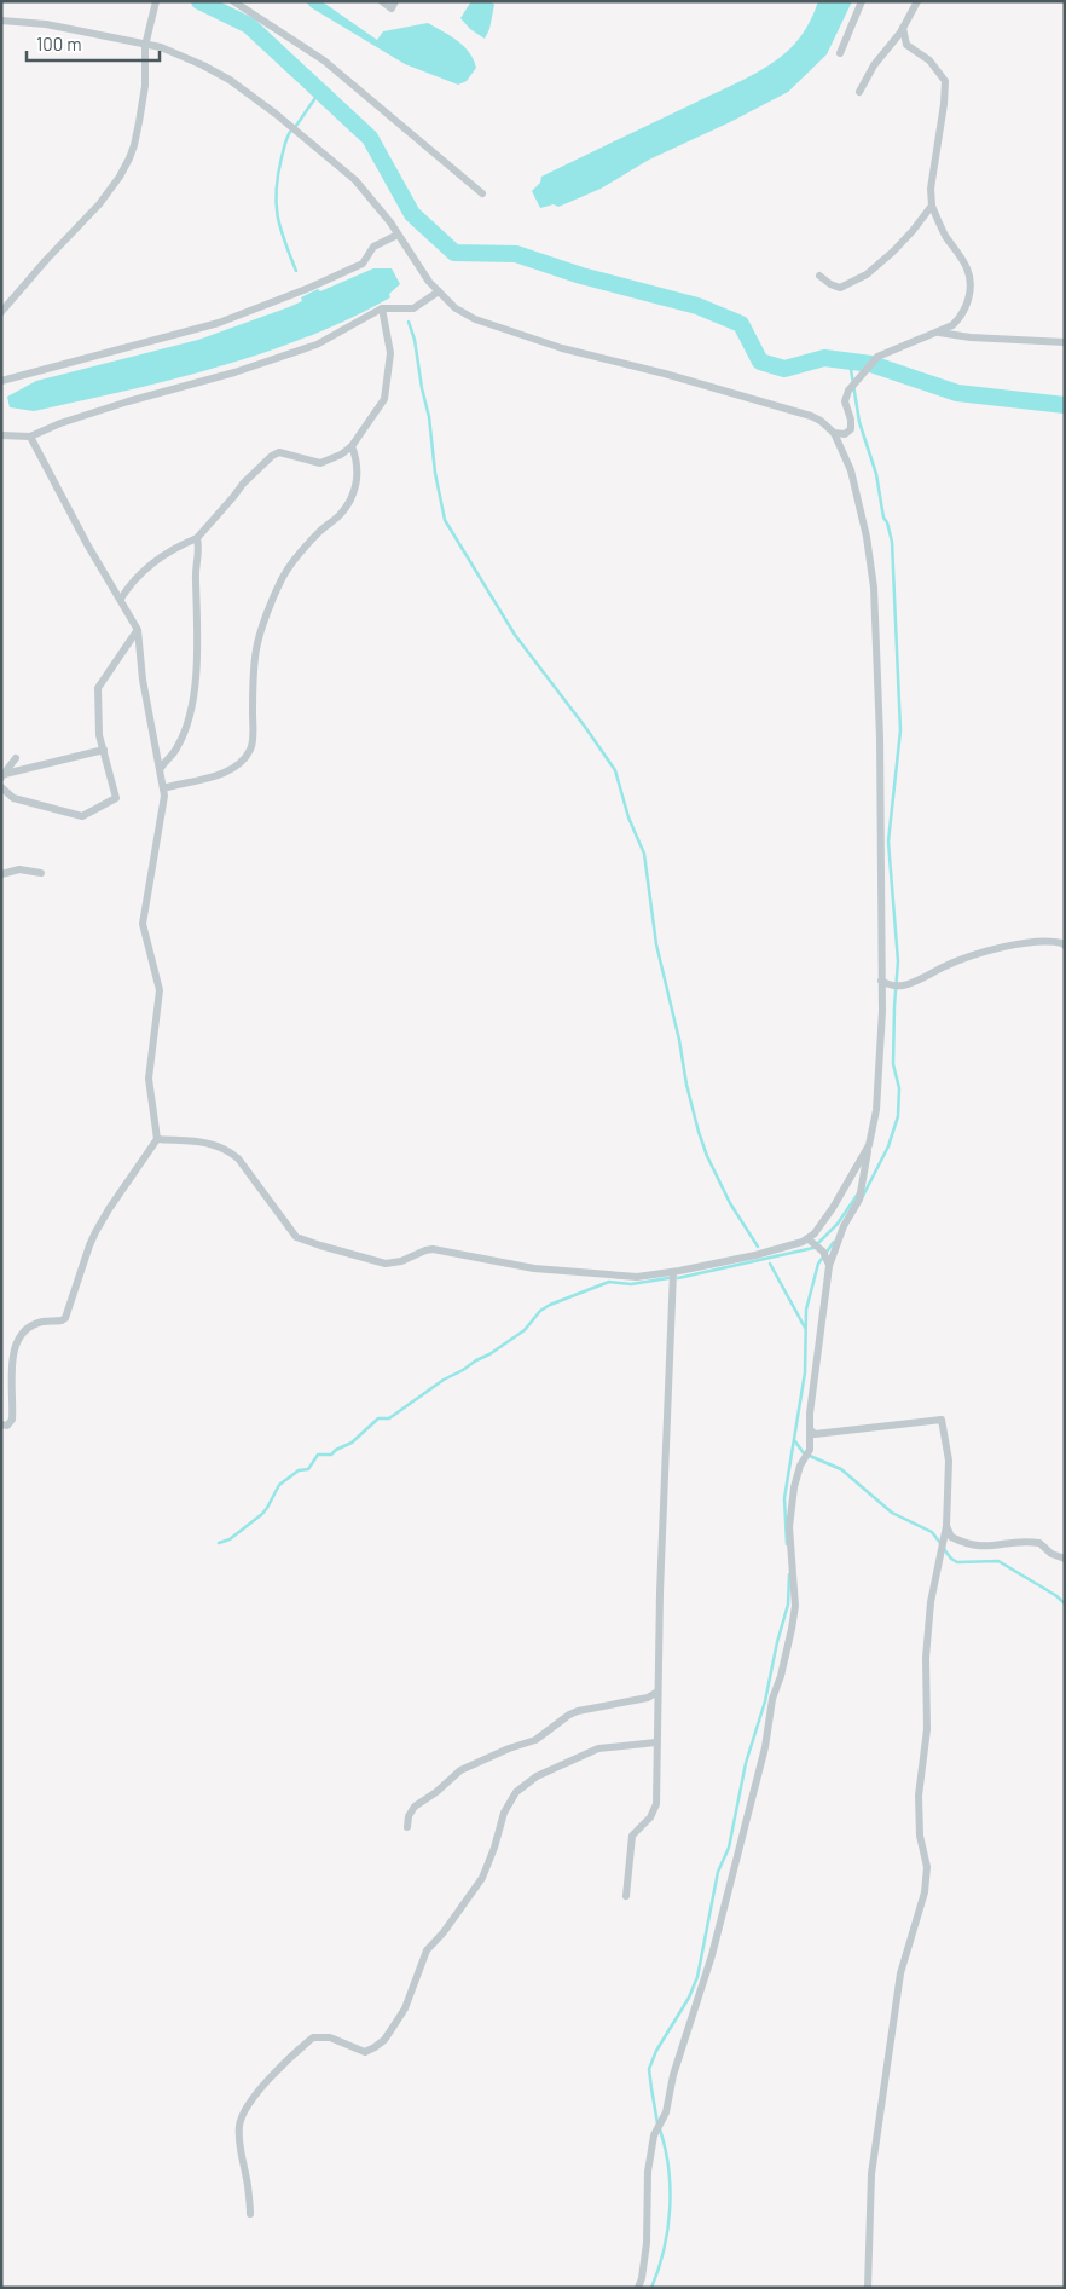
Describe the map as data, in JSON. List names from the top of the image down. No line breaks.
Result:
{"scale_bar":"100 m"}
